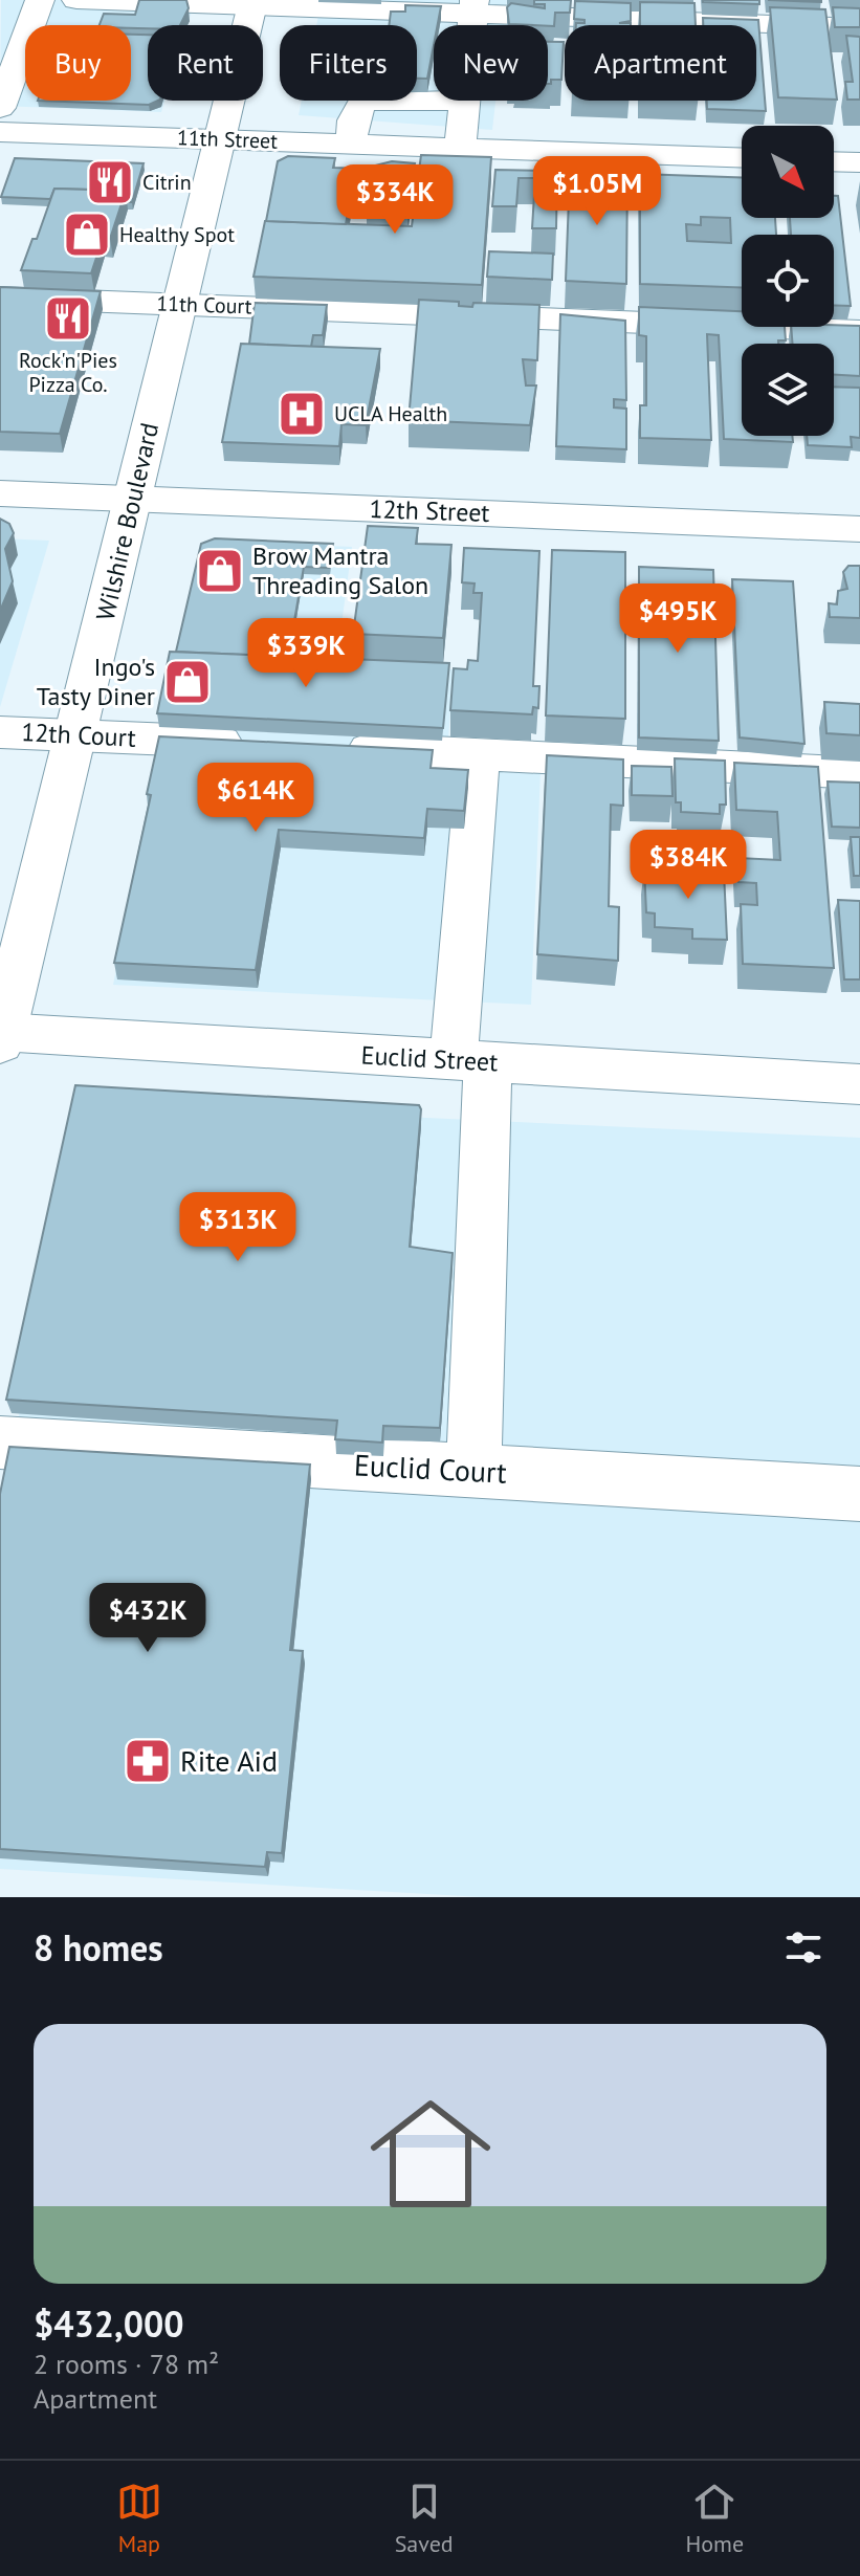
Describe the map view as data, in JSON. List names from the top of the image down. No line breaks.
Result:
{"streets":{"street":["11th Street","11th Court","12th Street","Wilshire Boulevard","12th Court","Euclid Street","Euclid Court"]},"crossings":[["11th Street","Wilshire Boulevard"],["11th Court","Wilshire Boulevard"],["12th Street","Wilshire Boulevard"],["Wilshire Boulevard","12th Court"],["Wilshire Boulevard","Euclid Street"]],"places":{"restaurant":["Citrin","Rock'n'Pies Pizza Co."],"shop":["Healthy Spot","Brow Mantra Threading Salon","Ingo's Tasty Diner"],"hospital":["UCLA Health"],"pharmacy":["Rite Aid"]},"north":"bottom right","page":{"chip":["Buy","Rent","Filters","New","Apartment"],"price":["$1.05M","$334K","$495K","$339K","$614K","$384K","$313K","$432K"],"heading":"8 homes","list":[{"name":"$432,000","note":"2 rooms · 78 m² · Apartment"}],"tabs":["Map","Saved","Home"]}}
